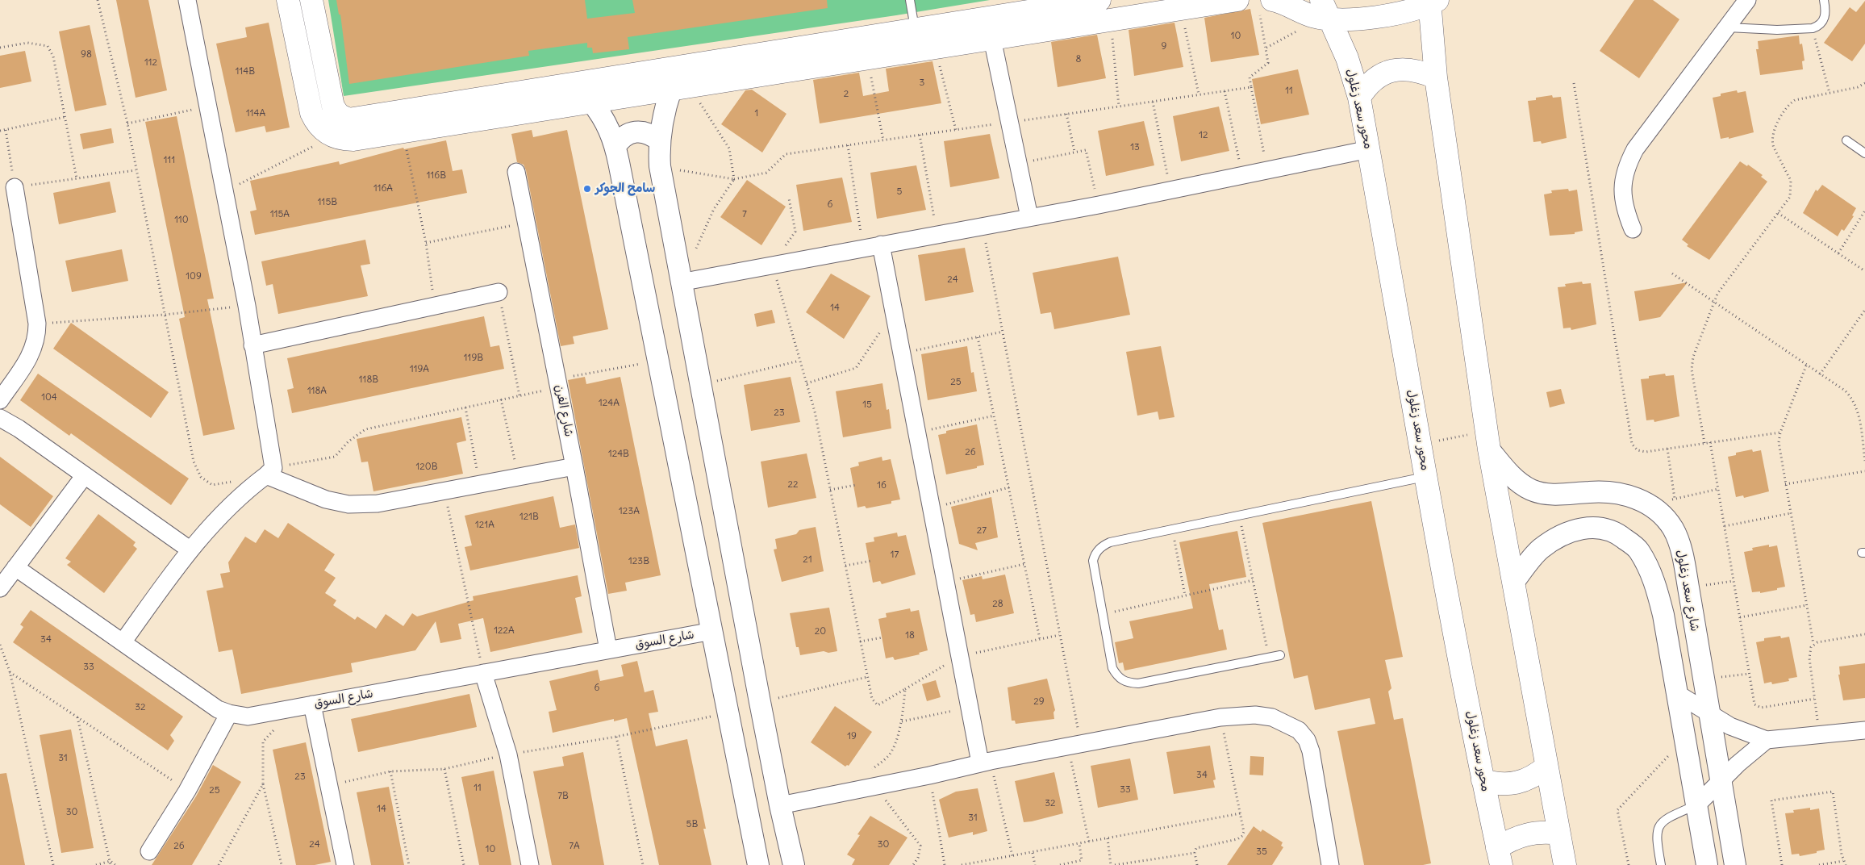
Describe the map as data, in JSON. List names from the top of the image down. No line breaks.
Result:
{"streets":{"main road":["محور سعد زغلول"],"street":["شارع الفرن","شارع سعد زغلول","شارع السوق"]},"crossings":[["شارع الفرن","شارع السوق"]],"places":["سامح الجوكر"],"house_numbers":["10","9","98","8","112","114B","3","11","2","114A","1","12","13","111","116B","116A","5","115B","6","115A","7","110","109","24","14","119B","119A","118B","25","118A","104","124A","15","23","26","124B","120B","22","16","123A","121B","121A","27","17","21","123B","28","122A","20","18","34","33","6","29","32","19","31","34","23","11","33","25","7B","32","14","30","31","5B","24","30","26","7A","10","35"]}
